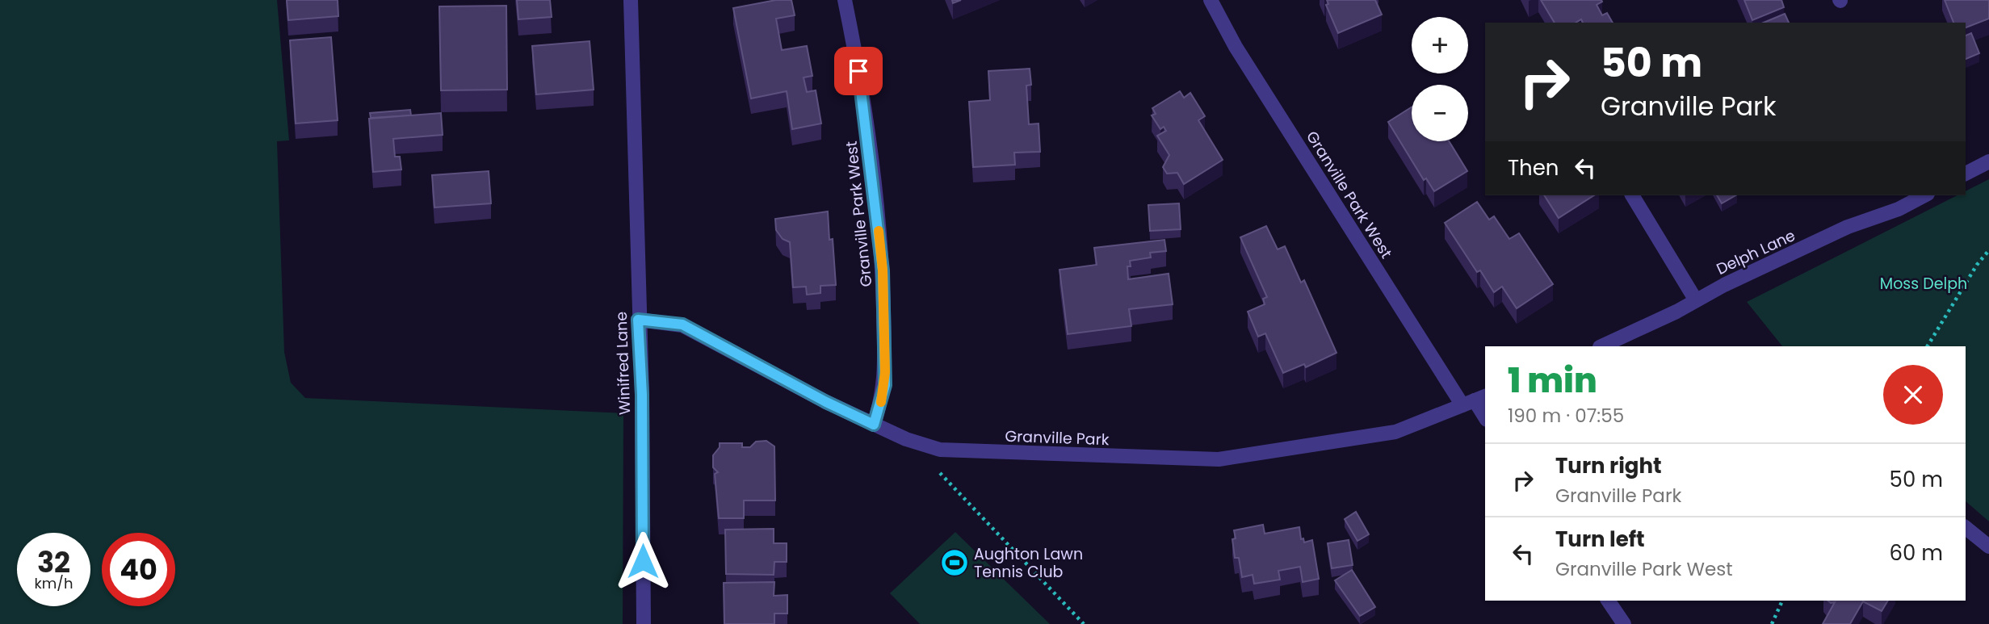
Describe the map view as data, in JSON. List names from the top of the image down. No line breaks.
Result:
{"streets":{"street":["Granville Park West","Delph Lane","Winifred Lane","Granville Park"]},"crossings":[["Granville Park West","Granville Park"],["Winifred Lane","Granville Park"]],"parks":["Moss Delph"],"places":{"sports":["Aughton Lawn Tennis Club"]},"page":{"map_buttons":["+","−"],"turn":["50 m","Granville Park"],"then":"Then","heading":["1 min","190 m · 07:55"],"list":[{"name":"Turn right","note":"Granville Park","value":"50 m"},{"name":"Turn left","note":"Granville Park West","value":"60 m"}],"speed":"32 km/h","limit":"40"}}
